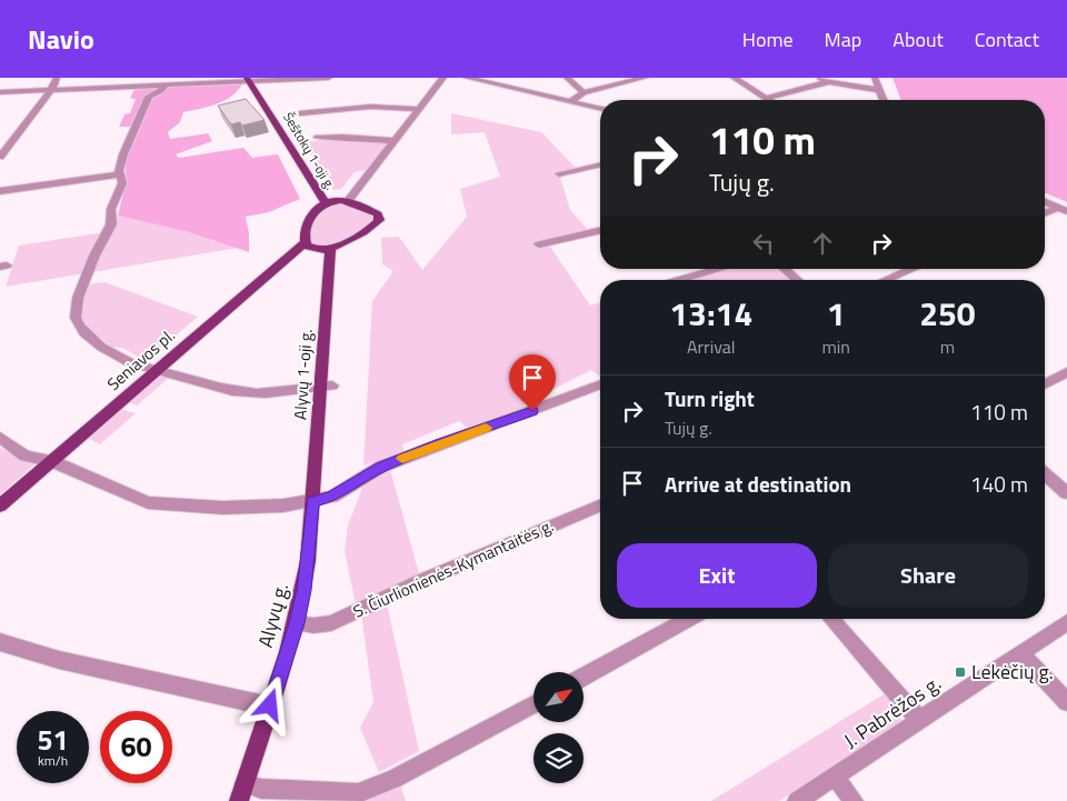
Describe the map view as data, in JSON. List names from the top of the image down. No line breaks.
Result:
{"streets":{"main road":["Šeštokų 1-oji g.","Seniavos pl.","Alyvų 1-oji g.","Alyvų g."],"street":["S. Čiurlionienės-Kymantaitės g.","J. Pabrėžos g."]},"crossings":[["Alyvų 1-oji g.","Alyvų g."],["S. Čiurlionienės-Kymantaitės g.","Alyvų g."]],"places":{"transit":["Lekėčių g."]},"north":"top right","page":{"header":"Navio","nav":["Home","Map","About","Contact"],"turn":["110 m","Tujų g."],"eta":["13:14","Arrival","1","min","250","m"],"list":[{"name":"Turn right","note":"Tujų g.","value":"110 m"},{"name":"Arrive at destination","value":"140 m"}],"buttons":["Exit","Share"],"speed":"51 km/h","limit":"60"}}
